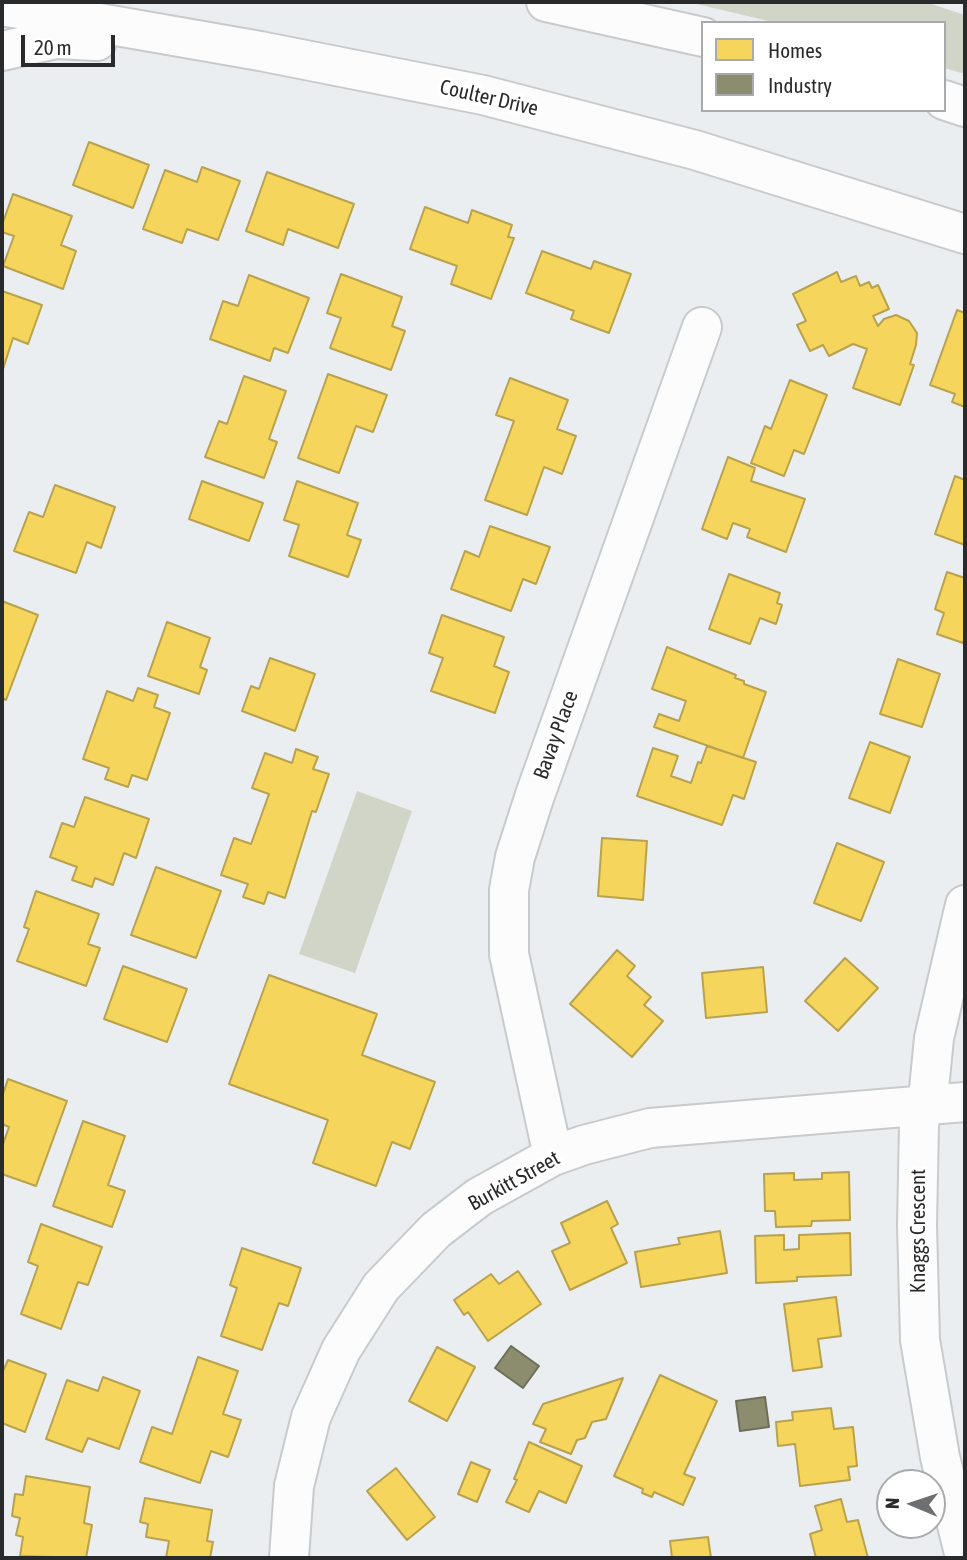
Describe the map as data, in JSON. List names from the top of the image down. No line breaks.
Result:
{"streets":{"street":["Coulter Drive","Bavay Place","Burkitt Street","Knaggs Crescent"]},"crossings":[["Bavay Place","Burkitt Street"],["Burkitt Street","Knaggs Crescent"]],"legend":["Homes","Industry"],"scale_bar":"20 m","north":"left"}
